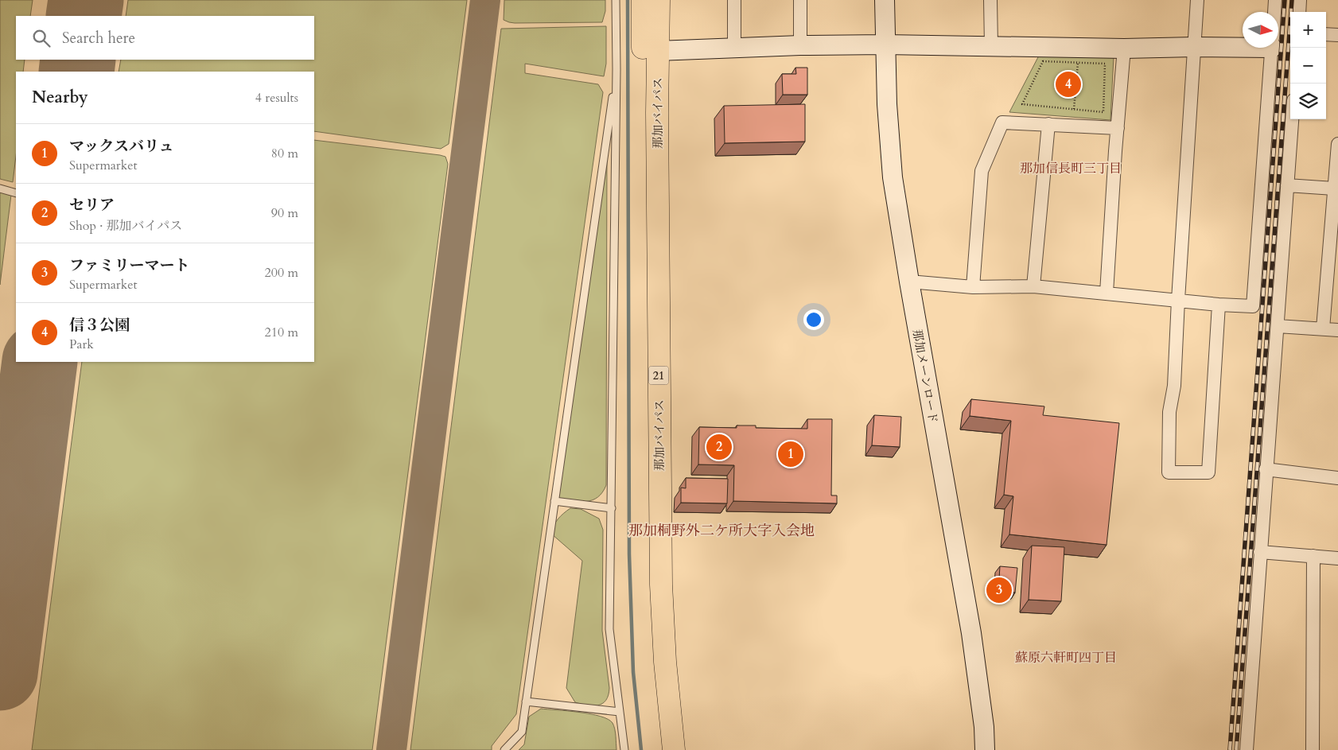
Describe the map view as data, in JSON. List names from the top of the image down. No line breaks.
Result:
{"streets":{"highway":["那加バイパス","21"],"street":["那加メーンロード"]},"districts":["那加信長町三丁目","那加桐野外二ケ所大字入会地","蘇原六軒町四丁目"],"north":"right","page":{"map_buttons":["+","−"],"search":"Search here","pins":["4","2","1","3"],"heading":["Nearby","4 results"],"list":[{"mark":"1","name":"マックスバリュ","note":"Supermarket","value":"80 m"},{"mark":"2","name":"セリア","note":"Shop · 那加バイパス","value":"90 m"},{"mark":"3","name":"ファミリーマート","note":"Supermarket","value":"200 m"},{"mark":"4","name":"信３公園","note":"Park","value":"210 m"}]}}
